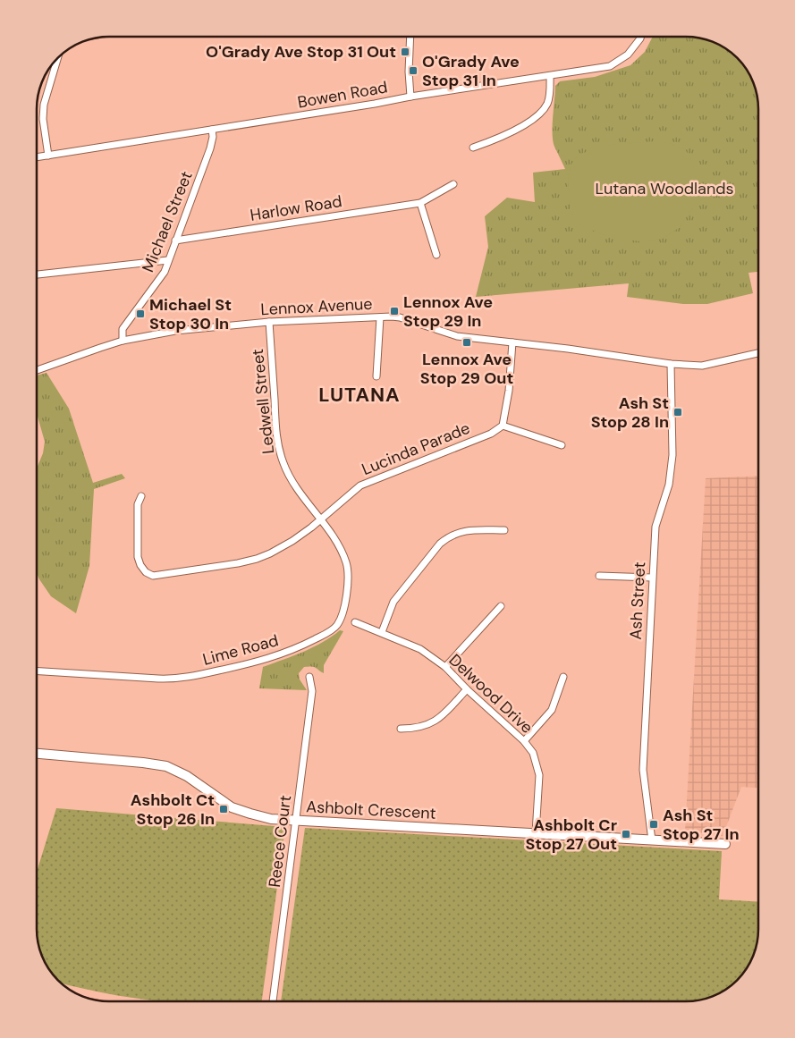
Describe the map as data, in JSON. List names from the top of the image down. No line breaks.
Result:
{"streets":{"street":["Bowen Road","Harlow Road","Michael Street","Lennox Avenue","Ledwell Street","Lucinda Parade","Ash Street","Lime Road","Delwood Drive","Ashbolt Crescent","Reece Court"]},"crossings":[["Bowen Road","Michael Street"],["Harlow Road","Michael Street"],["Michael Street","Lennox Avenue"],["Lennox Avenue","Ledwell Street"],["Lennox Avenue","Ash Street"],["Ledwell Street","Lucinda Parade"],["Ledwell Street","Lime Road"],["Lucinda Parade","Lime Road"],["Ash Street","Ashbolt Crescent"],["Delwood Drive","Ashbolt Crescent"],["Ashbolt Crescent","Reece Court"]],"districts":["LUTANA"],"parks":["Lutana Woodlands"],"places":{"transit":["O'Grady Ave Stop 31 Out","O'Grady Ave Stop 31 In","Lennox Ave Stop 29 In","Michael St Stop 30 In","Lennox Ave Stop 29 Out","Ash St Stop 28 In","Ashbolt Ct Stop 26 In","Ash St Stop 27 In","Ashbolt Cr Stop 27 Out"]}}
